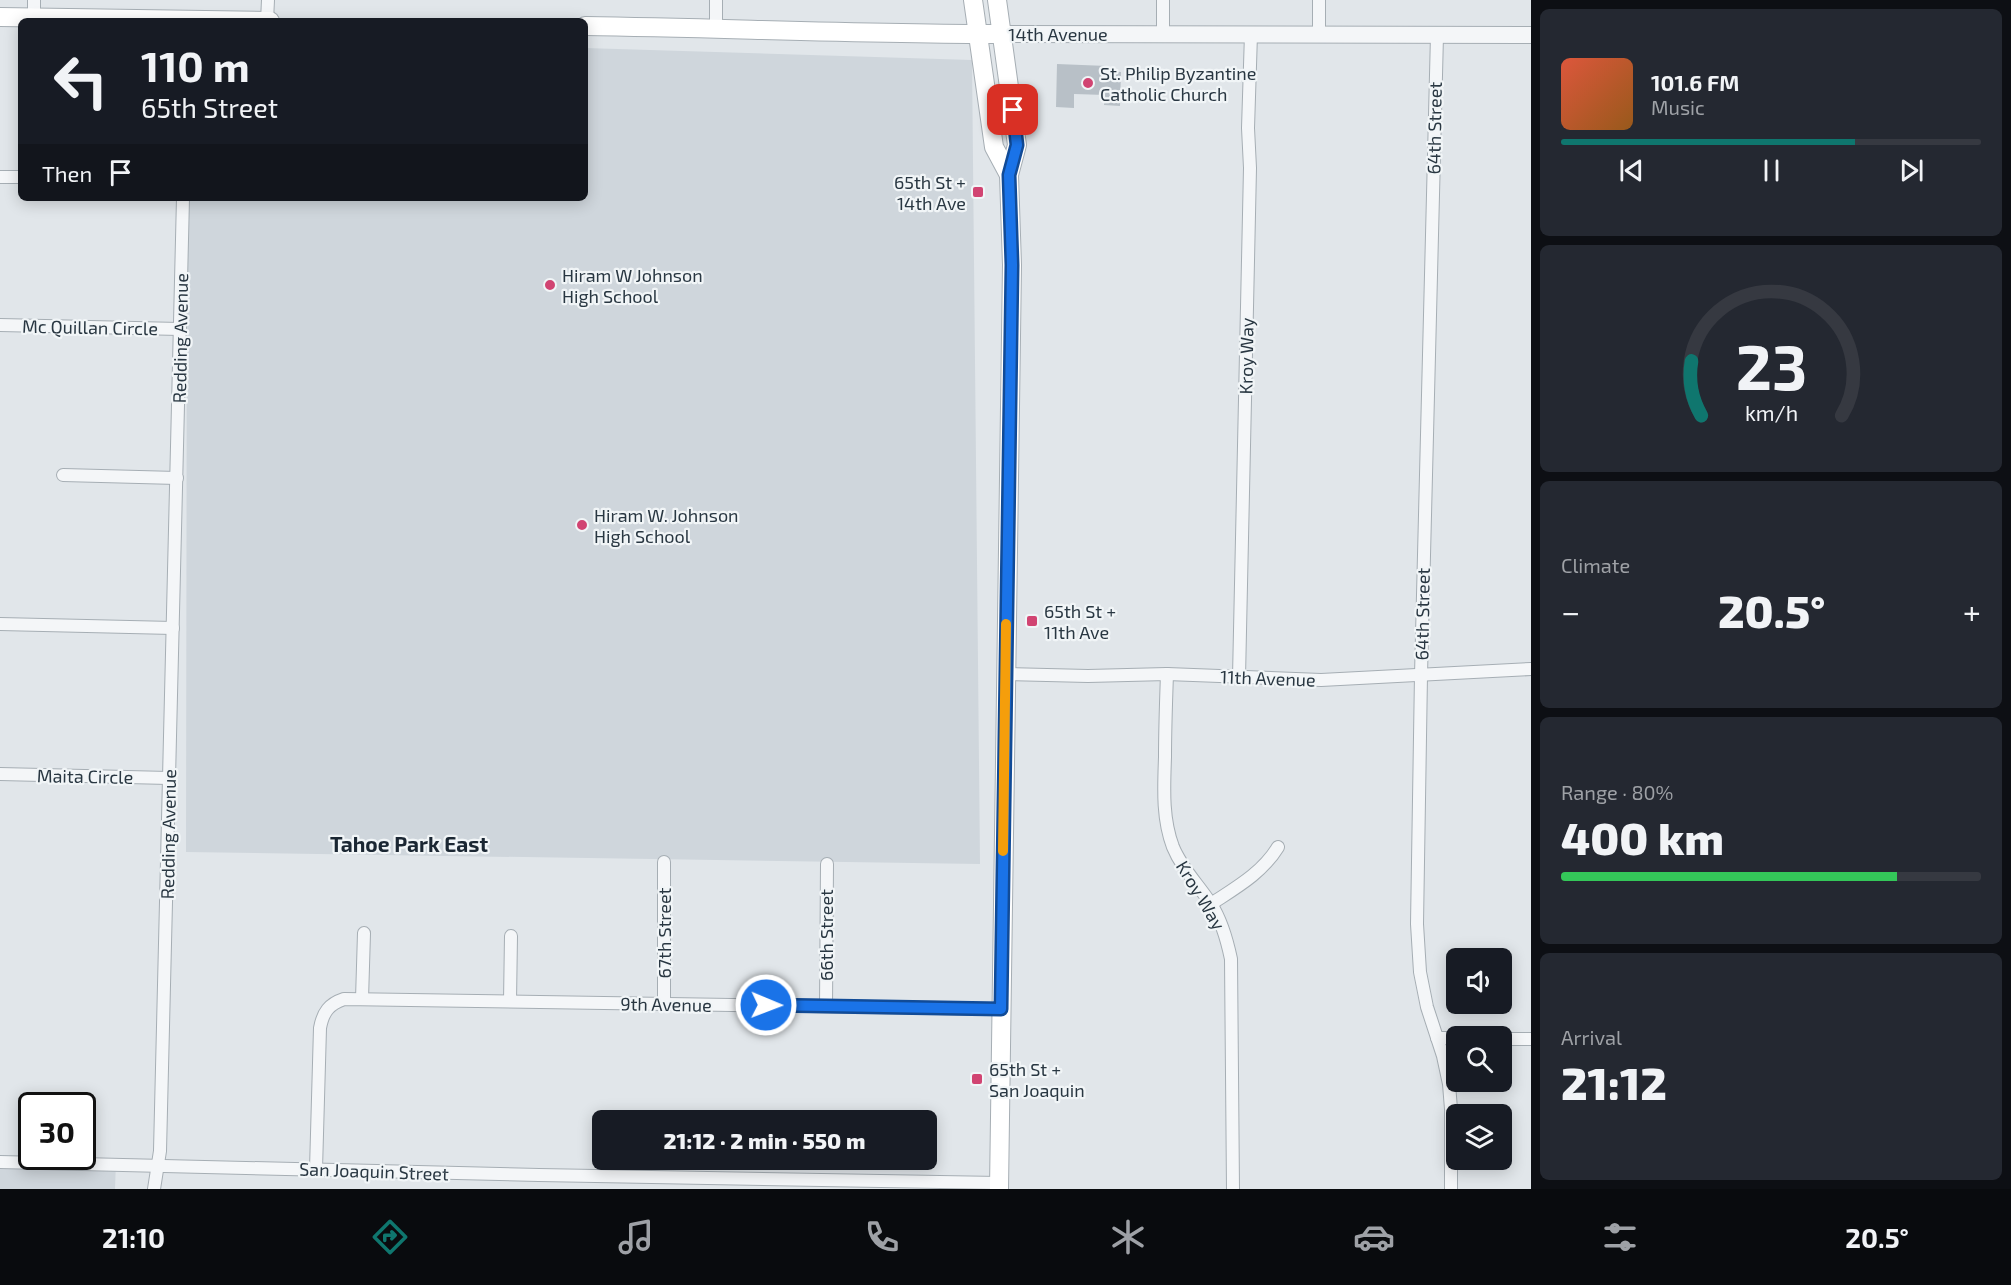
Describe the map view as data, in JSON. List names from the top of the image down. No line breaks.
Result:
{"streets":{"main road":["14th Avenue"],"street":["64th Street","Mc Quillan Circle","Redding Avenue","Kroy Way","11th Avenue","Maita Circle","67th Street","66th Street","9th Avenue","San Joaquin Street"]},"crossings":[["14th Avenue","64th Street"],["14th Avenue","Kroy Way"],["64th Street","11th Avenue"],["Mc Quillan Circle","Redding Avenue"],["Redding Avenue","Maita Circle"],["Redding Avenue","San Joaquin Street"],["Kroy Way","11th Avenue"],["67th Street","9th Avenue"],["66th Street","9th Avenue"],["9th Avenue","San Joaquin Street"]],"districts":["Tahoe Park East"],"places":{"other":["St. Philip Byzantine Catholic Church","Hiram W Johnson High School","Hiram W. Johnson High School"],"transit":["65th St + 14th Ave","65th St + 11th Ave","65th St + San Joaquin"]},"page":{"turn":["110 m","65th Street"],"song":["101.6 FM","Music"],"then":"Then","tile":["Climate",["Range · 80%","400 km"],["Arrival","21:12"]],"heat":["−","20.5°","+"],"limit":"30","trip":"21:12 · 2 min · 550 m","tabs":["21:10","20.5°"],"gauge":["23","km/h"]}}
